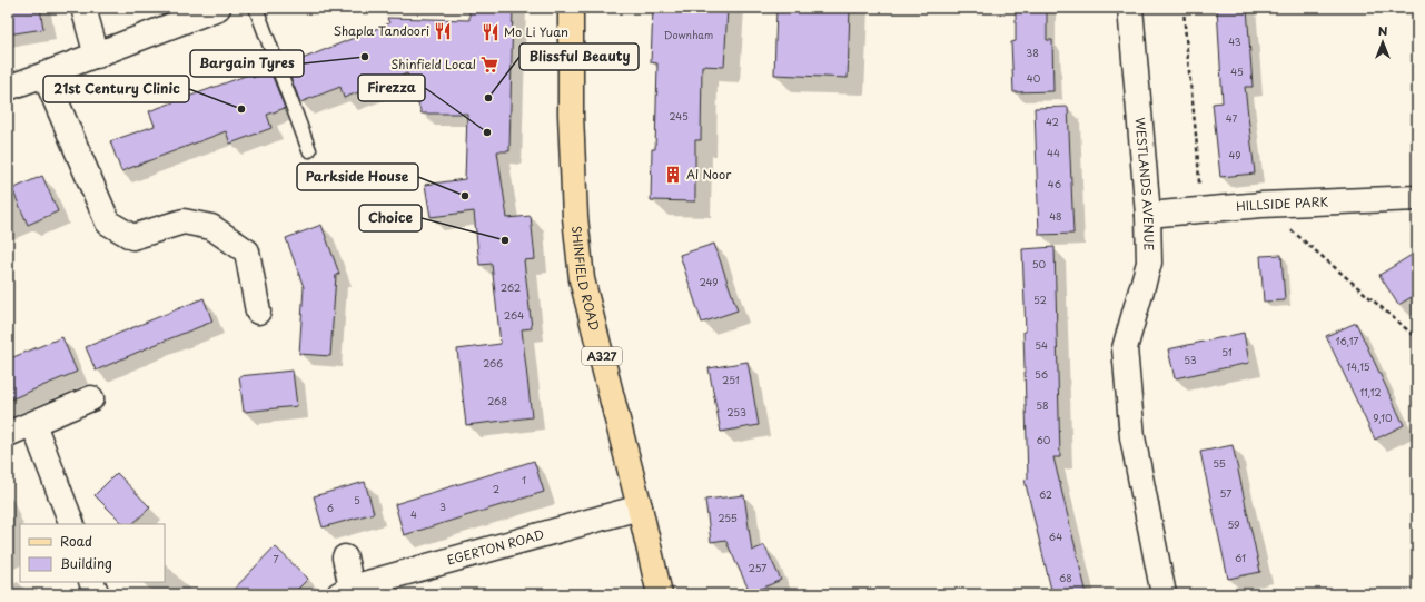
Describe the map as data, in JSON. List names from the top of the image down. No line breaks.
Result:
{"streets":{"main road":["SHINFIELD ROAD","A327"],"street":["WESTLANDS AVENUE","HILLSIDE PARK","EGERTON ROAD"]},"crossings":[["WESTLANDS AVENUE","HILLSIDE PARK"],["SHINFIELD ROAD","EGERTON ROAD"]],"places":{"restaurant":["Shapla Tandoori","Mo Li Yuan"],"other":["Bargain Tyres","Blissful Beauty","21st Century Clinic","Firezza","Parkside House","Choice"],"supermarket":["Shinfield Local"],"building":["Al Noor"]},"house_numbers":["Downham","43","38","45","40","245","47","42","44","49","46","48","50","249","262","52","264","16,17","54","51","53","266","14,15","56","251","11,12","268","58","253","9,10","60","55","1","2","57","62","5","3","6","4","255","59","64","61","7","257","68"],"legend":["Road","Building"],"north":"top"}
